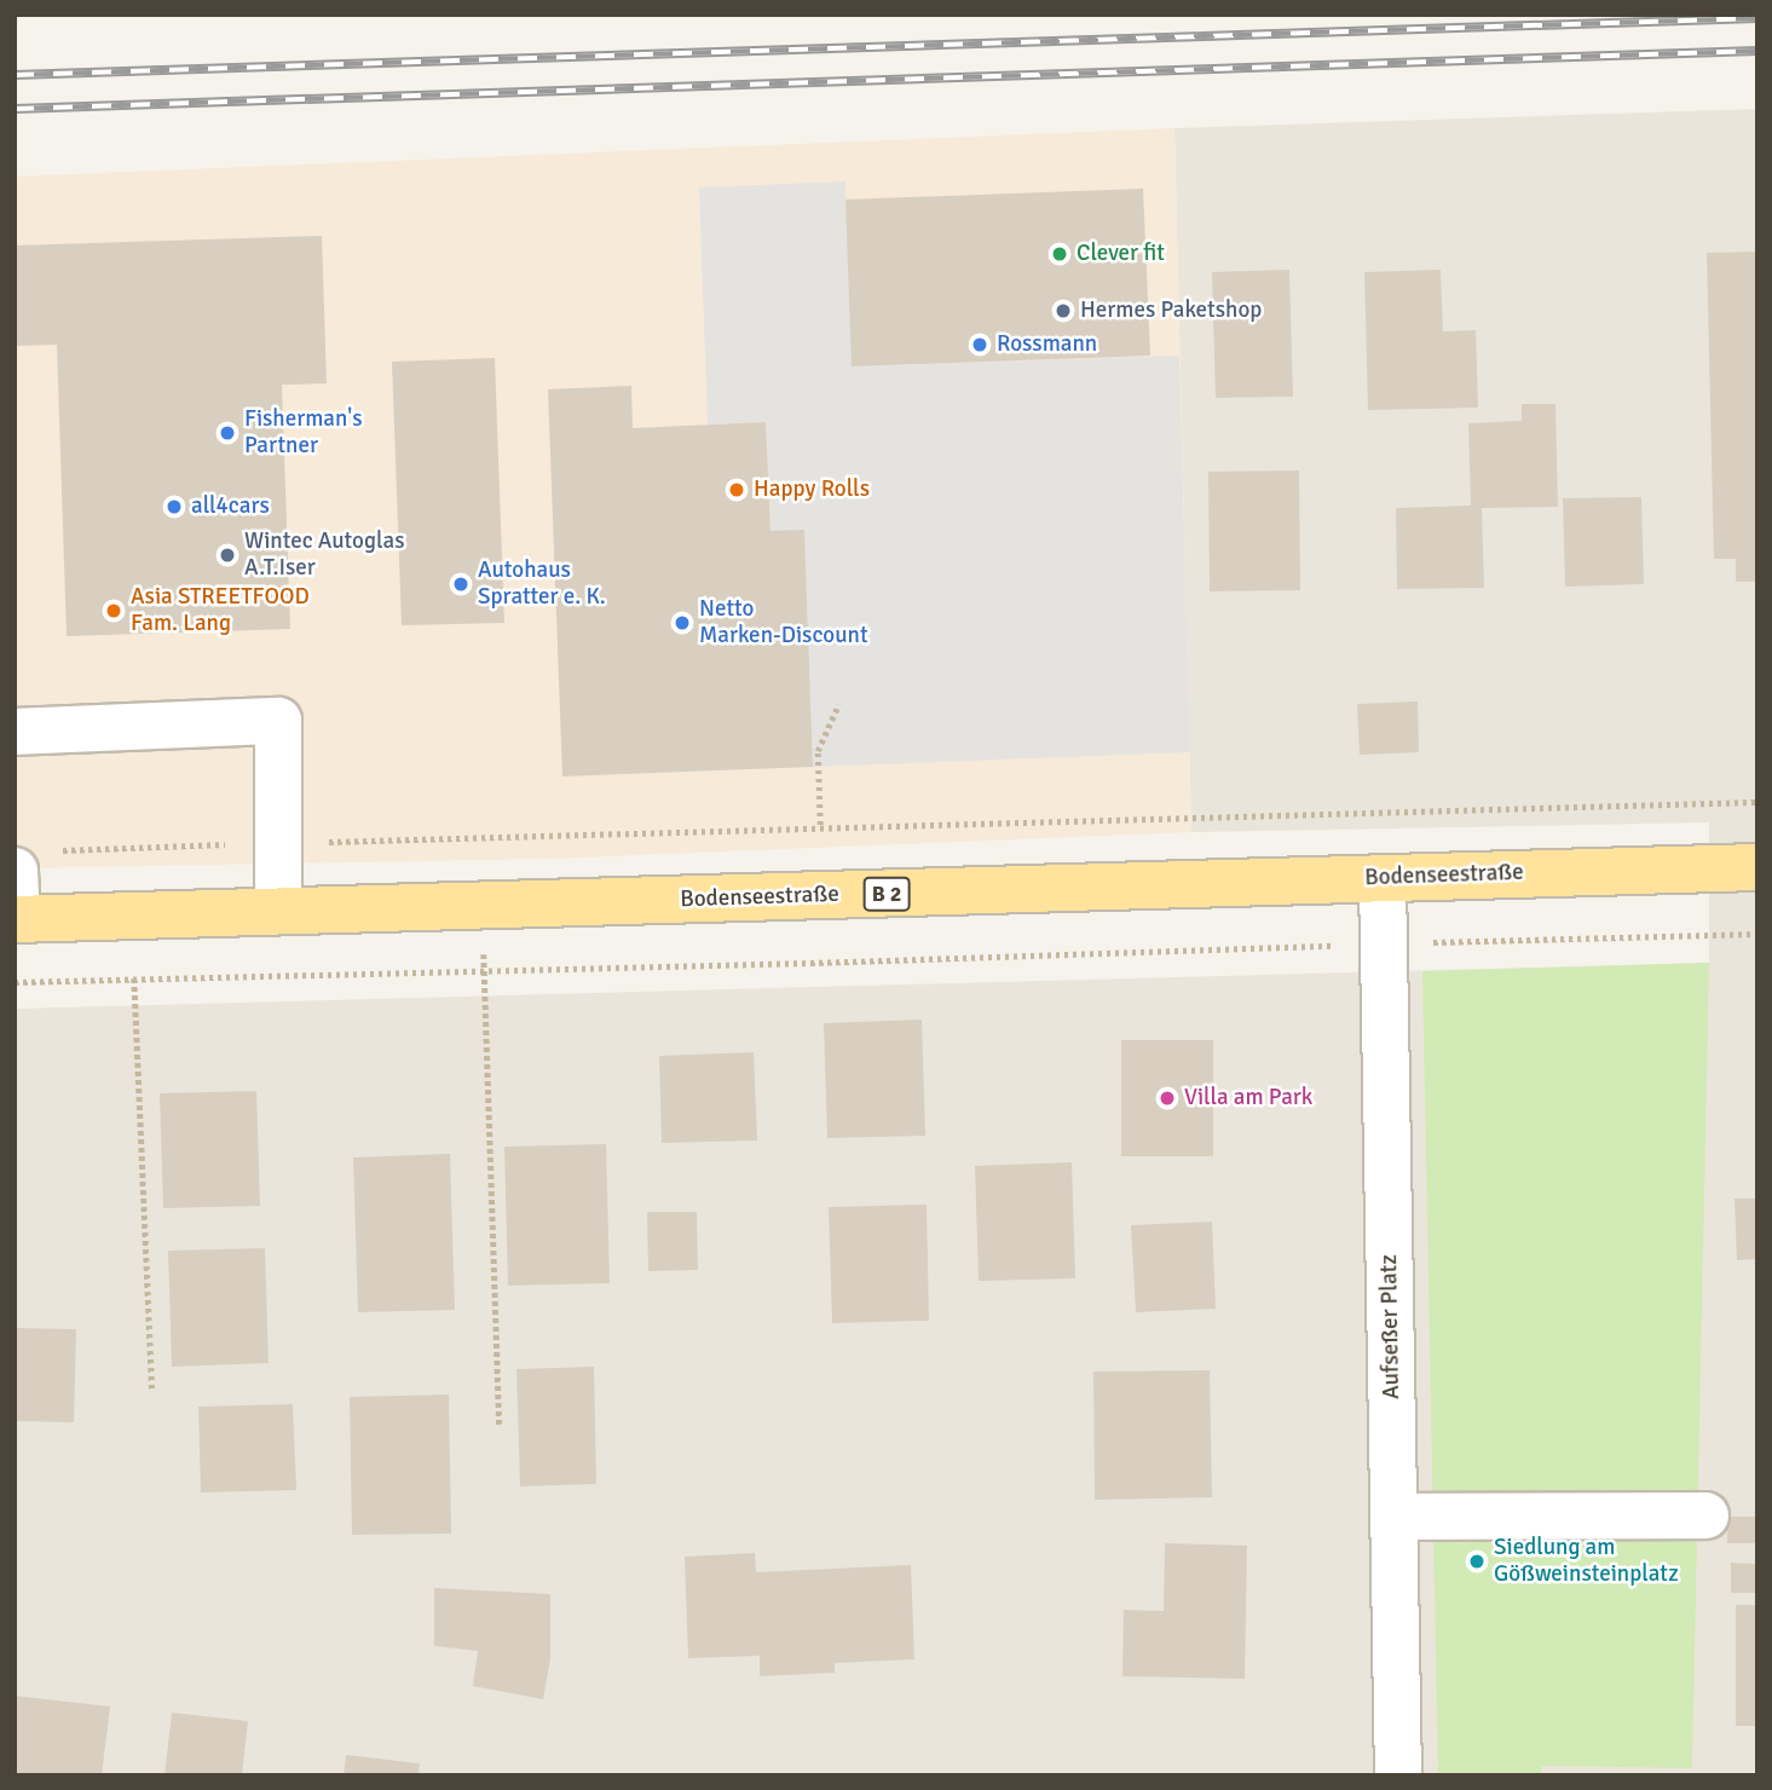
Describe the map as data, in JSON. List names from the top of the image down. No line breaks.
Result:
{"streets":{"main road":["Bodenseestraße","B 2"],"street":["Aufseßer Platz"]},"crossings":[["Bodenseestraße","Aufseßer Platz"]],"places":["Clever fit","Hermes Paketshop","Rossmann","Fisherman's Partner","Happy Rolls","all4cars","Wintec Autoglas A.T.Iser","Autohaus Spratter e. K.","Asia STREETFOOD Fam. Lang","Netto Marken-Discount","Villa am Park","Siedlung am Gößweinsteinplatz"]}
